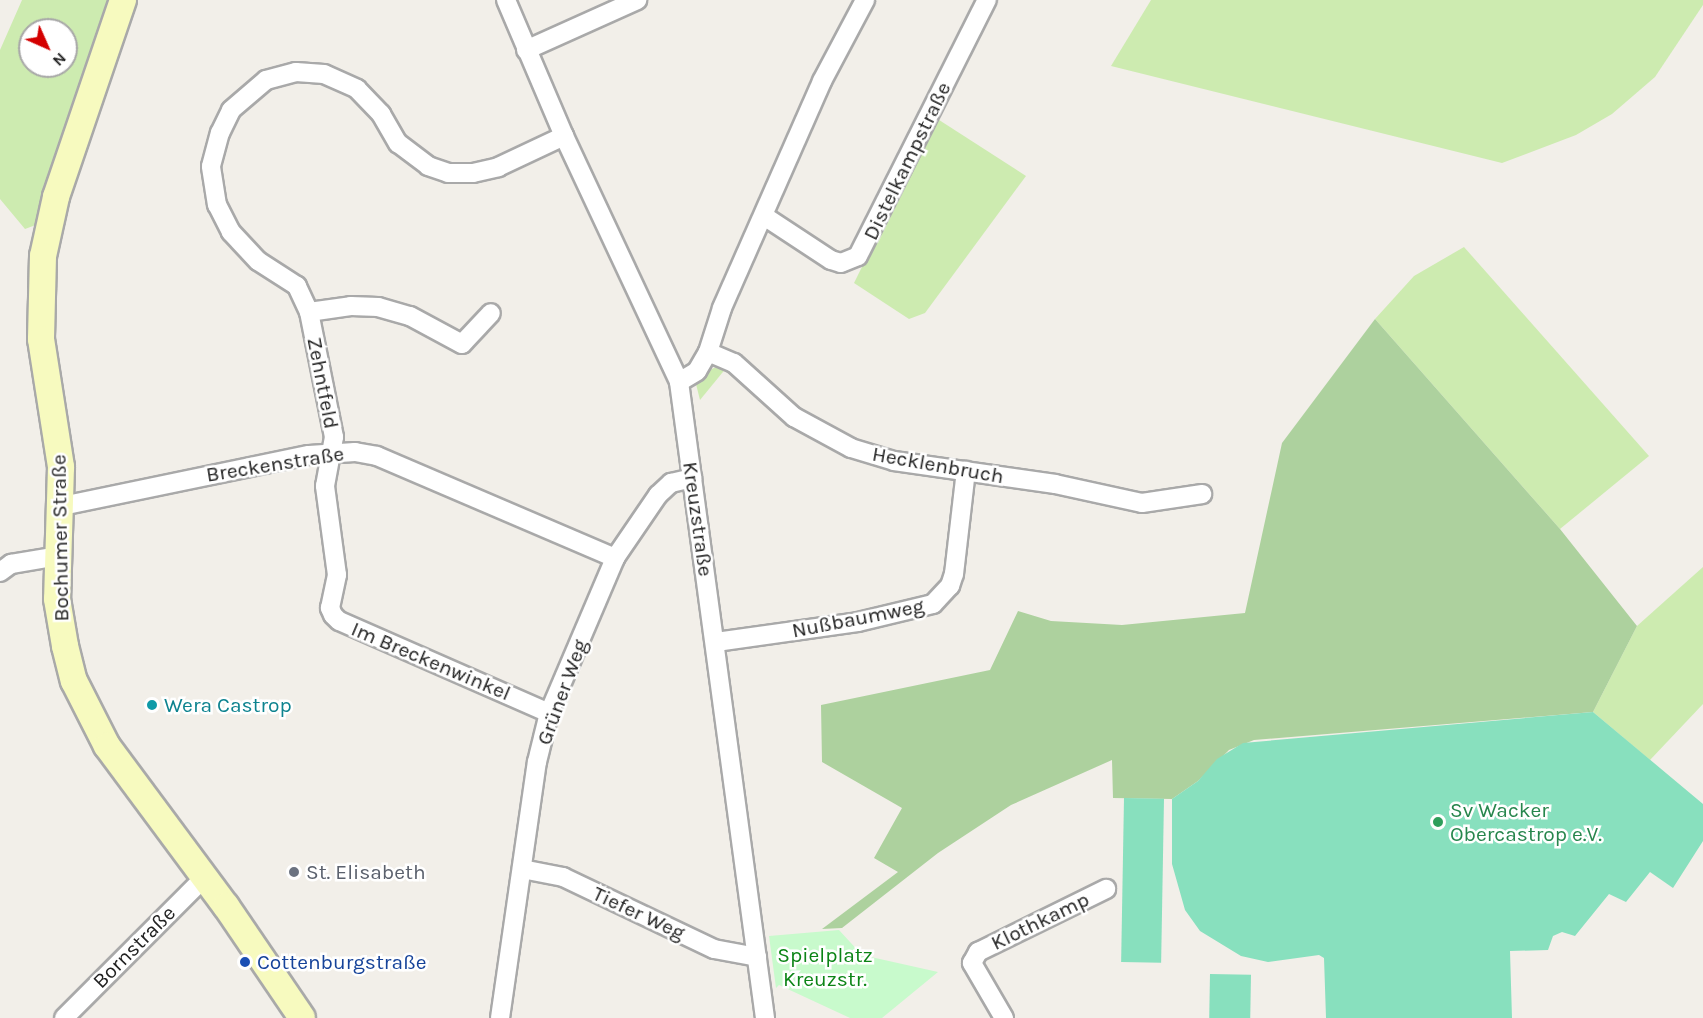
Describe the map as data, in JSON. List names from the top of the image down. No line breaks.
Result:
{"streets":{"main road":["Bochumer Straße"],"street":["Distelkampstraße","Zehntfeld","Breckenstraße","Hecklenbruch","Kreuzstraße","Nußbaumweg","Im Breckenwinkel","Grüner Weg","Tiefer Weg","Klothkamp","Bornstraße"]},"crossings":[["Zehntfeld","Breckenstraße"],["Zehntfeld","Kreuzstraße"],["Zehntfeld","Im Breckenwinkel"],["Breckenstraße","Bochumer Straße"],["Breckenstraße","Im Breckenwinkel"],["Breckenstraße","Grüner Weg"],["Hecklenbruch","Nußbaumweg"],["Kreuzstraße","Nußbaumweg"],["Kreuzstraße","Grüner Weg"],["Kreuzstraße","Tiefer Weg"],["Bochumer Straße","Bornstraße"],["Im Breckenwinkel","Grüner Weg"],["Grüner Weg","Tiefer Weg"]],"parks":["Spielplatz Kreuzstr."],"places":["Wera Castrop","Sv Wacker Obercastrop e.V.","St. Elisabeth","Cottenburgstraße"],"north":"bottom right"}
